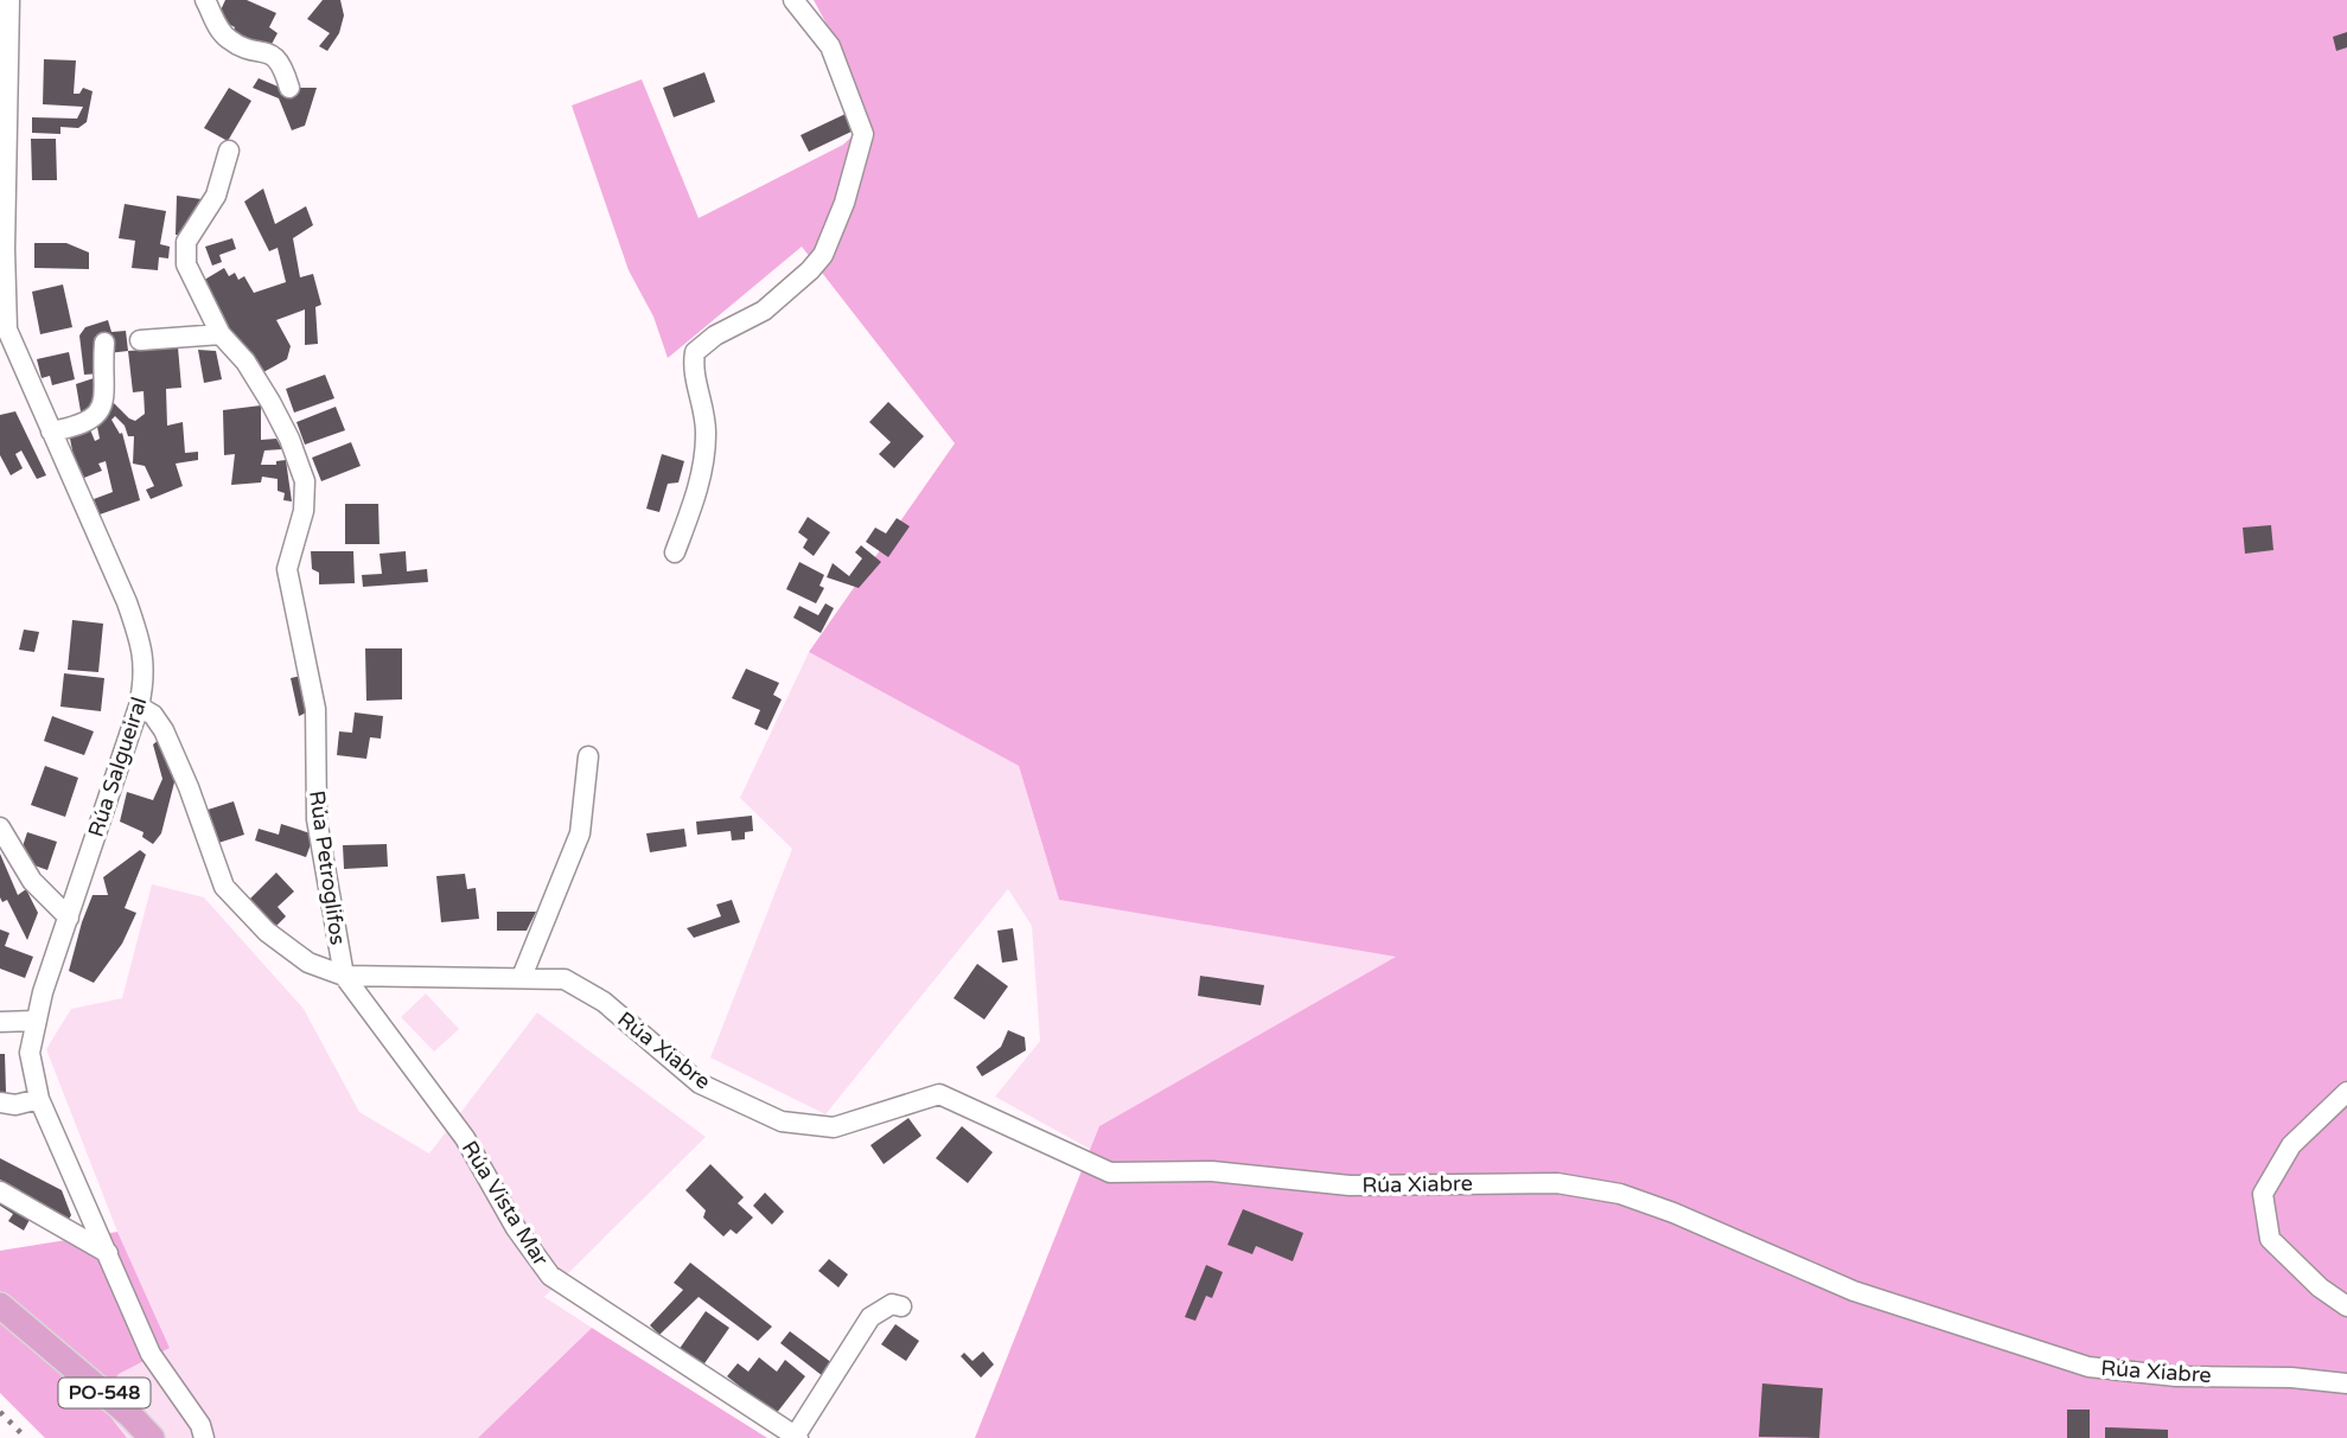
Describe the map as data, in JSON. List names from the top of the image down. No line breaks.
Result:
{"streets":{"main road":["PO-548"],"street":["Rúa Salgueiral","Rúa Petroglifos","Rúa Xiabre","Rúa Vista Mar"]},"crossings":[["Rúa Salgueiral","Rúa Petroglifos"],["Rúa Petroglifos","Rúa Xiabre"],["Rúa Petroglifos","Rúa Vista Mar"],["Rúa Xiabre","Rúa Vista Mar"]]}
